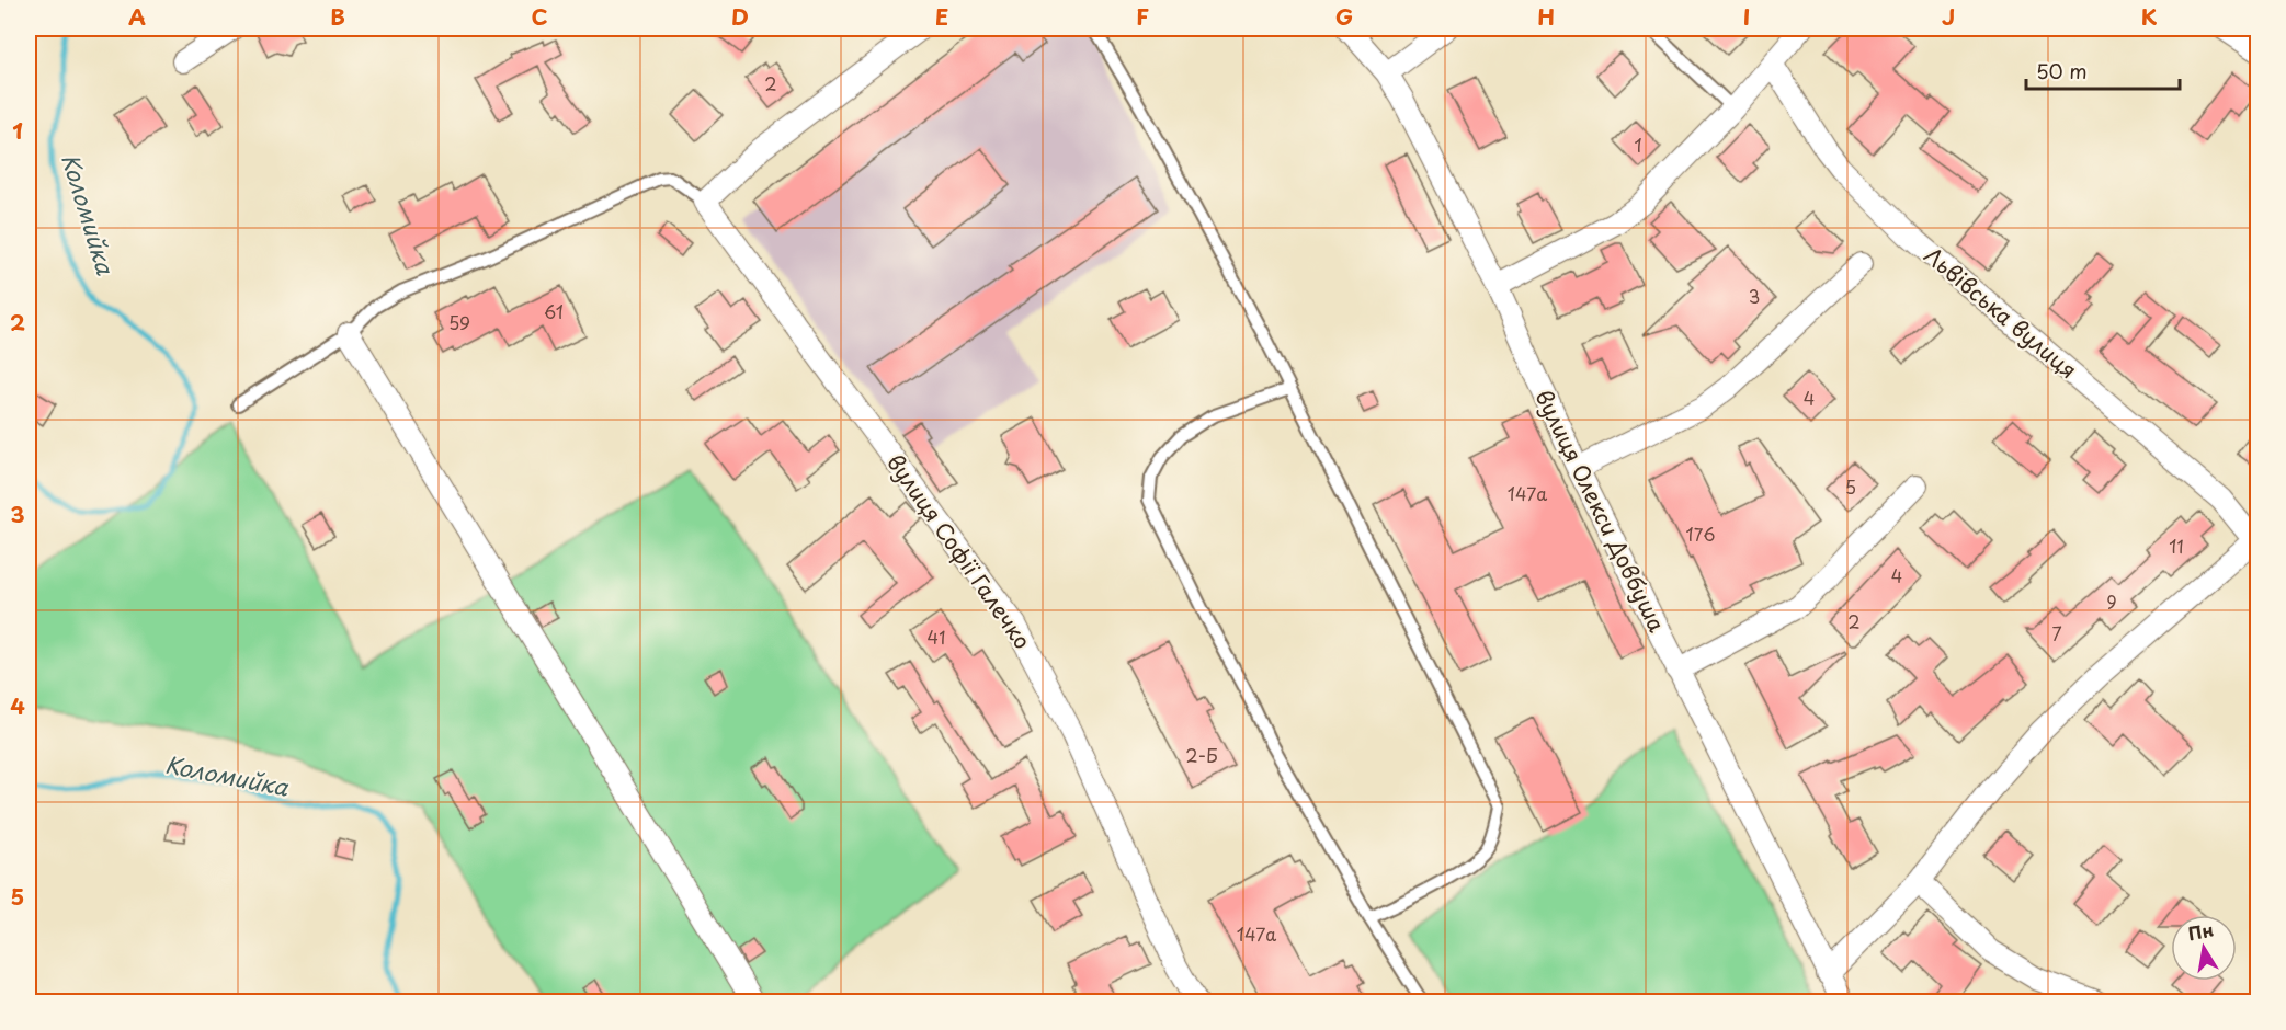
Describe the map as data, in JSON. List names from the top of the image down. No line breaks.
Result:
{"streets":{"street":["Львівська вулиця","вулиця Олекси Довбуша","вулиця Софії Галечко"]},"crossings":[["Львівська вулиця","вулиця Олекси Довбуша"]],"water":["Коломийка"],"house_numbers":["2","1","3","61","59","4","5","147а","176","11","4","9","2","7","41","2-Б","147а"],"scale_bar":"50 m","north":"top","grid":{"columns":["A","B","C","D","E","F","G","H","I","J","K"],"rows":["1","2","3","4","5"]}}
